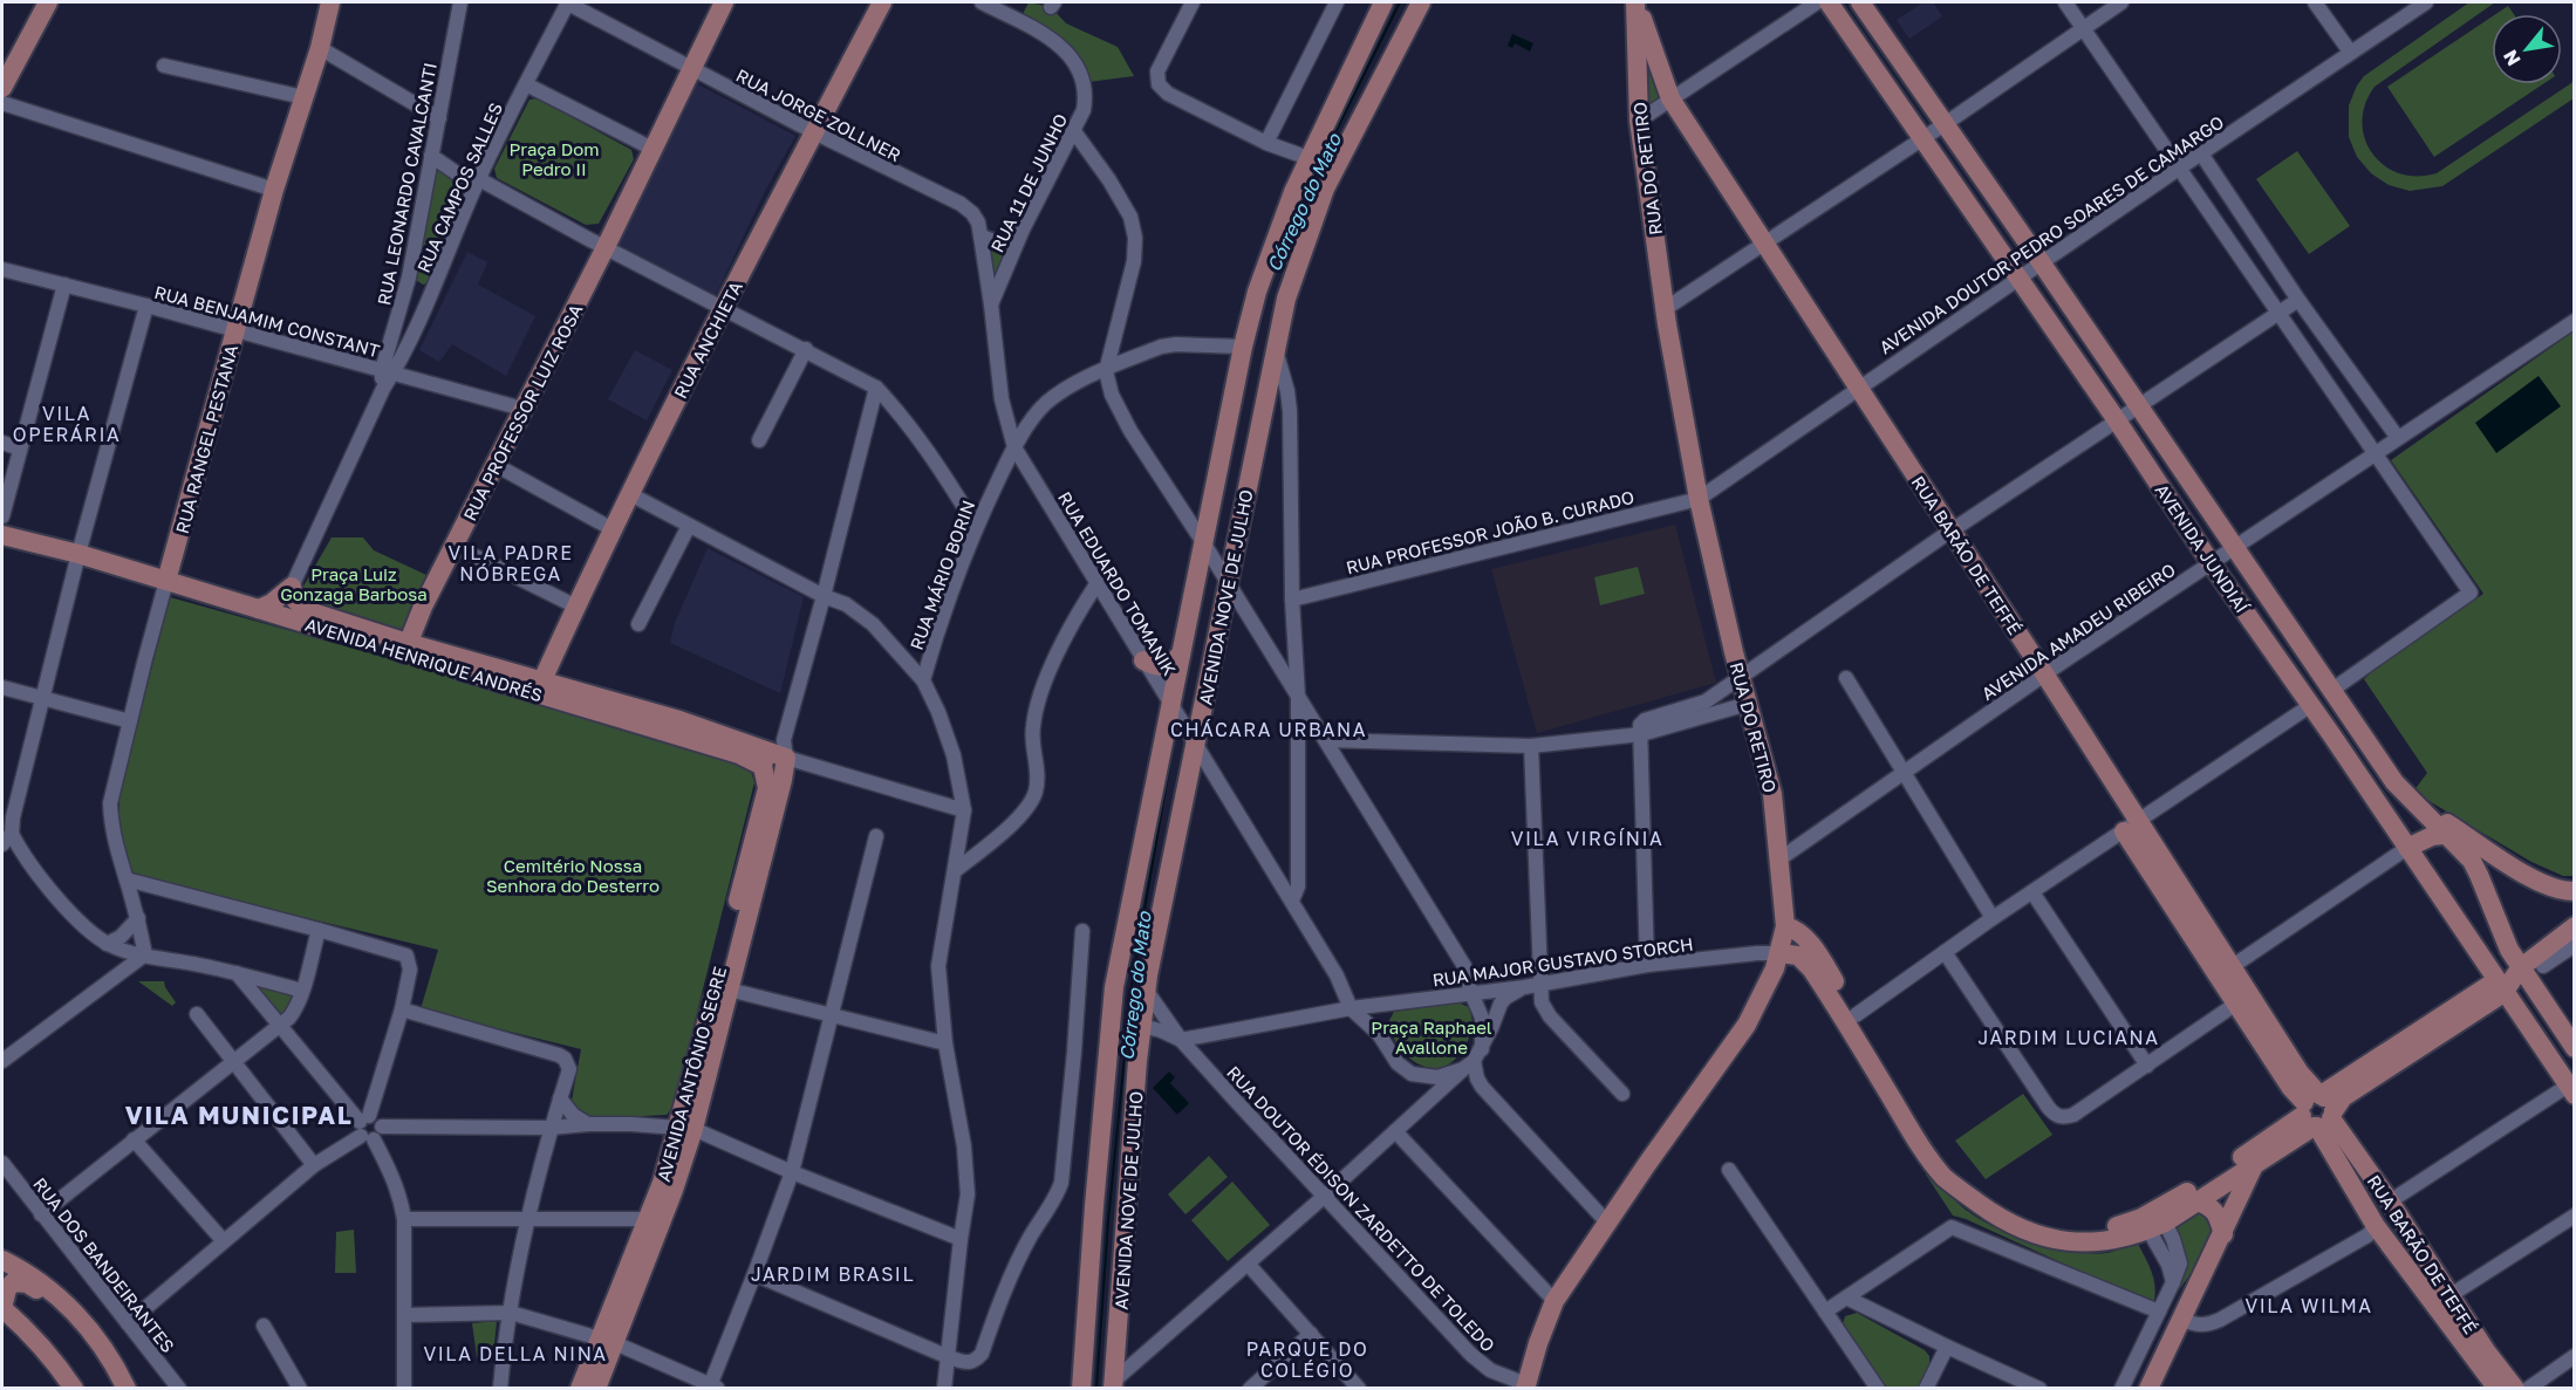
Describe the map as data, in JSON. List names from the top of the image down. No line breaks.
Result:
{"streets":{"main road":["RUA DO RETIRO","RUA ANCHIETA","RUA PROFESSOR LUIZ ROSA","RUA RANGEL PESTANA","AVENIDA JUNDIAÍ","RUA BARÃO DE TEFFÉ","AVENIDA NOVE DE JULHO","AVENIDA HENRIQUE ANDRÉS","AVENIDA ANTÔNIO SEGRE"],"street":["RUA JORGE ZOLLNER","RUA 11 DE JUNHO","RUA LEONARDO CAVALCANTI","RUA CAMPOS SALLES","AVENIDA DOUTOR PEDRO SOARES DE CAMARGO","RUA BENJAMIM CONSTANT","RUA PROFESSOR JOÃO B. CURADO","RUA MÁRIO BORIN","RUA EDUARDO TOMANIK","AVENIDA AMADEU RIBEIRO","RUA MAJOR GUSTAVO STORCH","RUA DOUTOR ÉDISON ZARDETTO DE TOLEDO","RUA DOS BANDEIRANTES"]},"crossings":[["RUA JORGE ZOLLNER","RUA 11 DE JUNHO"],["RUA JORGE ZOLLNER","RUA CAMPOS SALLES"],["RUA JORGE ZOLLNER","RUA ANCHIETA"],["RUA JORGE ZOLLNER","RUA PROFESSOR LUIZ ROSA"],["RUA JORGE ZOLLNER","RUA EDUARDO TOMANIK"],["RUA DO RETIRO","AVENIDA DOUTOR PEDRO SOARES DE CAMARGO"],["RUA DO RETIRO","RUA PROFESSOR JOÃO B. CURADO"],["RUA DO RETIRO","RUA BARÃO DE TEFFÉ"],["RUA DO RETIRO","AVENIDA AMADEU RIBEIRO"],["RUA DO RETIRO","RUA MAJOR GUSTAVO STORCH"],["RUA DO RETIRO","RUA DOUTOR ÉDISON ZARDETTO DE TOLEDO"],["RUA 11 DE JUNHO","RUA EDUARDO TOMANIK"],["RUA LEONARDO CAVALCANTI","RUA CAMPOS SALLES"],["RUA LEONARDO CAVALCANTI","RUA BENJAMIM CONSTANT"],["RUA CAMPOS SALLES","RUA BENJAMIM CONSTANT"],["RUA CAMPOS SALLES","AVENIDA HENRIQUE ANDRÉS"],["AVENIDA DOUTOR PEDRO SOARES DE CAMARGO","RUA PROFESSOR JOÃO B. CURADO"],["AVENIDA DOUTOR PEDRO SOARES DE CAMARGO","AVENIDA JUNDIAÍ"],["AVENIDA DOUTOR PEDRO SOARES DE CAMARGO","RUA BARÃO DE TEFFÉ"],["RUA BENJAMIM CONSTANT","RUA PROFESSOR LUIZ ROSA"],["RUA BENJAMIM CONSTANT","RUA RANGEL PESTANA"],["RUA ANCHIETA","AVENIDA HENRIQUE ANDRÉS"],["RUA PROFESSOR LUIZ ROSA","AVENIDA HENRIQUE ANDRÉS"],["RUA RANGEL PESTANA","AVENIDA HENRIQUE ANDRÉS"],["AVENIDA JUNDIAÍ","AVENIDA AMADEU RIBEIRO"],["RUA BARÃO DE TEFFÉ","AVENIDA AMADEU RIBEIRO"],["RUA MÁRIO BORIN","RUA EDUARDO TOMANIK"],["RUA MÁRIO BORIN","AVENIDA NOVE DE JULHO"],["RUA EDUARDO TOMANIK","AVENIDA NOVE DE JULHO"],["RUA EDUARDO TOMANIK","RUA MAJOR GUSTAVO STORCH"],["AVENIDA NOVE DE JULHO","RUA DOUTOR ÉDISON ZARDETTO DE TOLEDO"],["AVENIDA HENRIQUE ANDRÉS","AVENIDA ANTÔNIO SEGRE"],["RUA MAJOR GUSTAVO STORCH","RUA DOUTOR ÉDISON ZARDETTO DE TOLEDO"]],"districts":["VILA OPERÁRIA","VILA PADRE NÓBREGA","CHÁCARA URBANA","VILA VIRGÍNIA","JARDIM LUCIANA","VILA MUNICIPAL","JARDIM BRASIL","VILA WILMA","PARQUE DO COLÉGIO","VILA DELLA NINA"],"water":["Córrego do Mato"],"parks":["Praça Dom Pedro II","Praça Luiz Gonzaga Barbosa","Cemitério Nossa Senhora do Desterro","Praça Raphael Avallone"],"north":"bottom left"}
